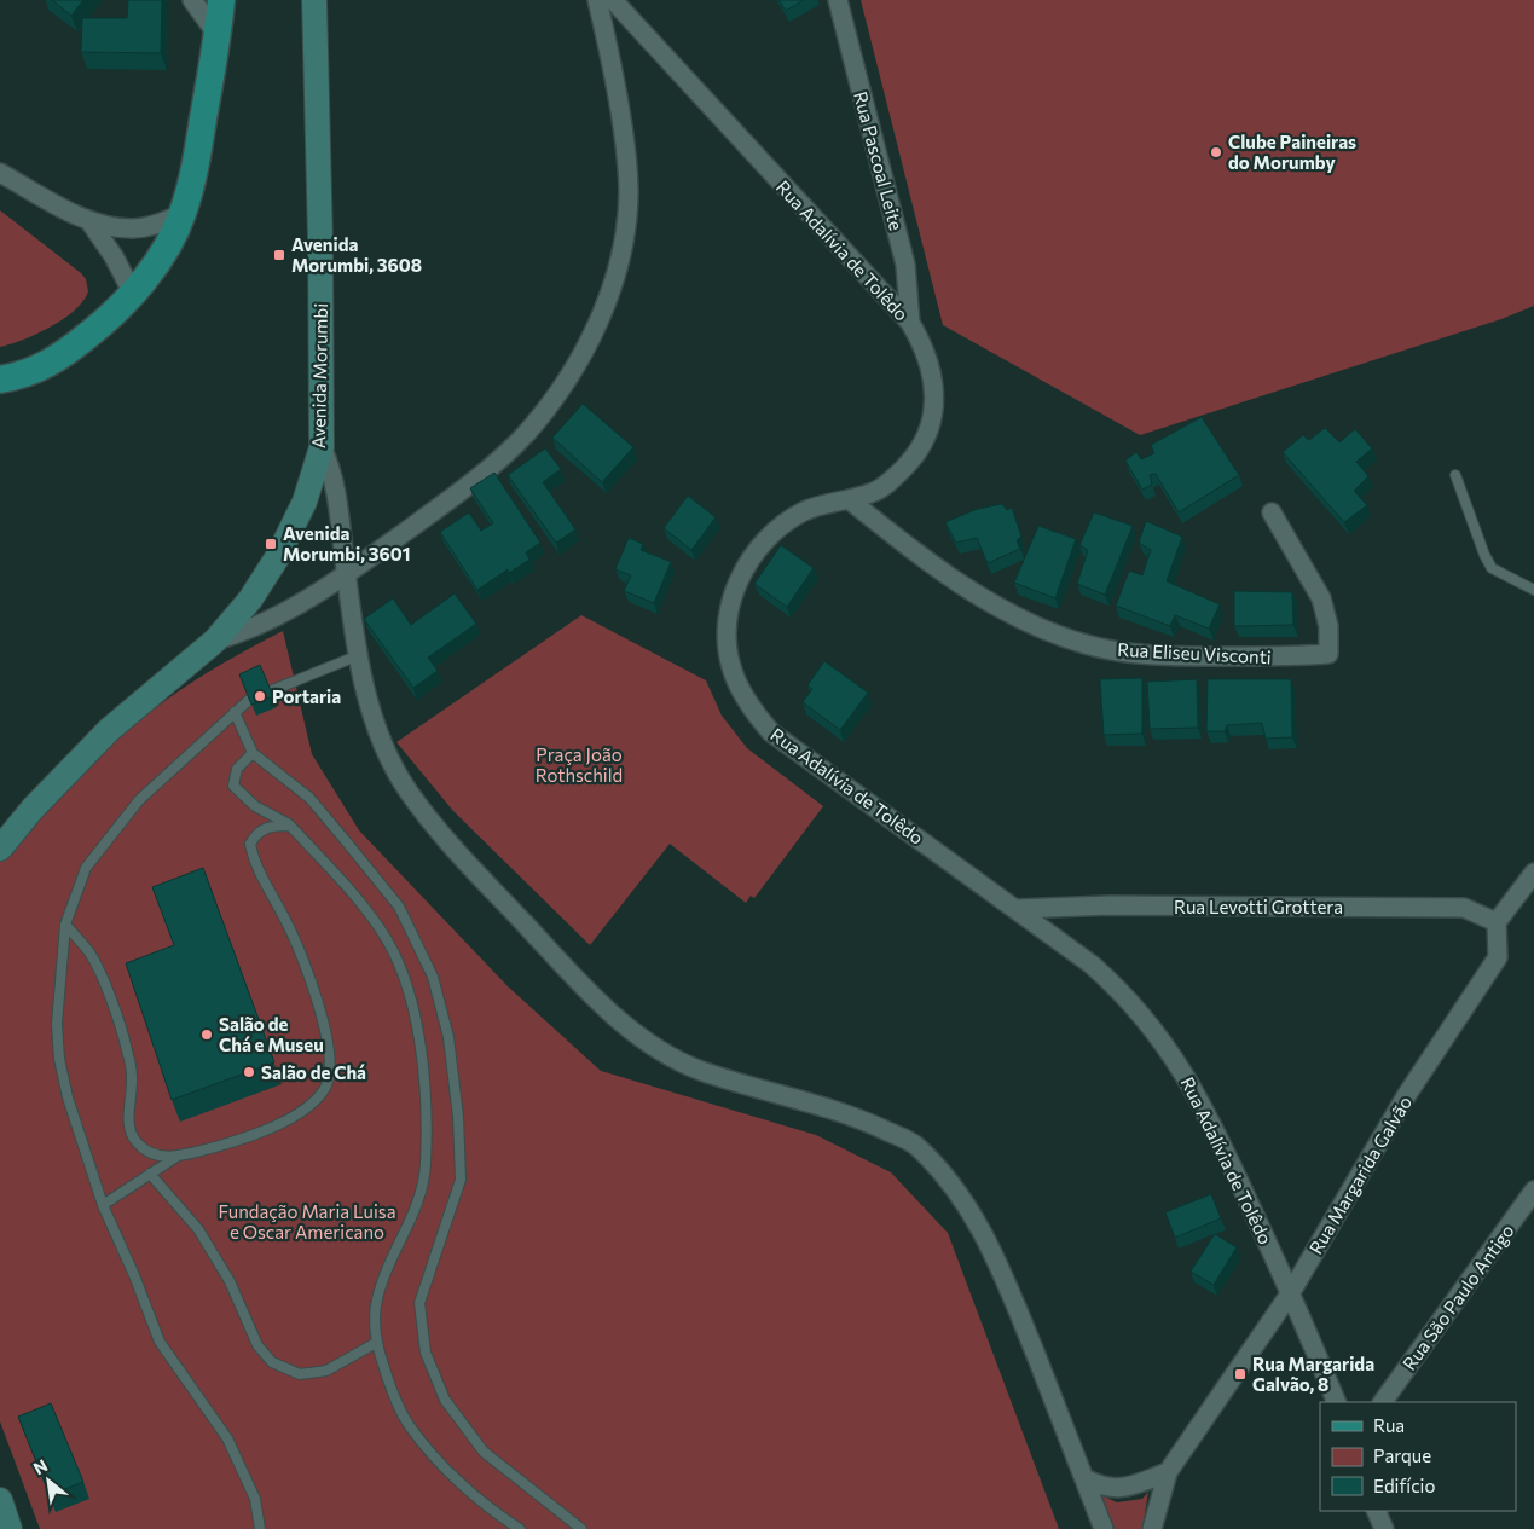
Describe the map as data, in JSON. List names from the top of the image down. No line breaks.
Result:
{"streets":{"main road":["Avenida Morumbi"],"street":["Rua Pascoal Leite","Rua Adalívia de Tolêdo","Rua Eliseu Visconti","Rua Levotti Grottera","Rua Margarida Galvão","Rua São Paulo Antigo"]},"crossings":[["Rua Pascoal Leite","Rua Adalívia de Tolêdo"],["Rua Adalívia de Tolêdo","Rua Eliseu Visconti"],["Rua Adalívia de Tolêdo","Rua Levotti Grottera"],["Rua Adalívia de Tolêdo","Rua Margarida Galvão"],["Rua Levotti Grottera","Rua Margarida Galvão"]],"parks":["Praça João Rothschild","Fundação Maria Luisa e Oscar Americano"],"places":{"other":["Clube Paineiras do Morumby","Portaria","Salão de Chá e Museu","Salão de Chá"],"transit":["Avenida Morumbi, 3608","Avenida Morumbi, 3601","Rua Margarida Galvão, 8"]},"legend":["Rua","Parque","Edifício"],"north":"top left"}
